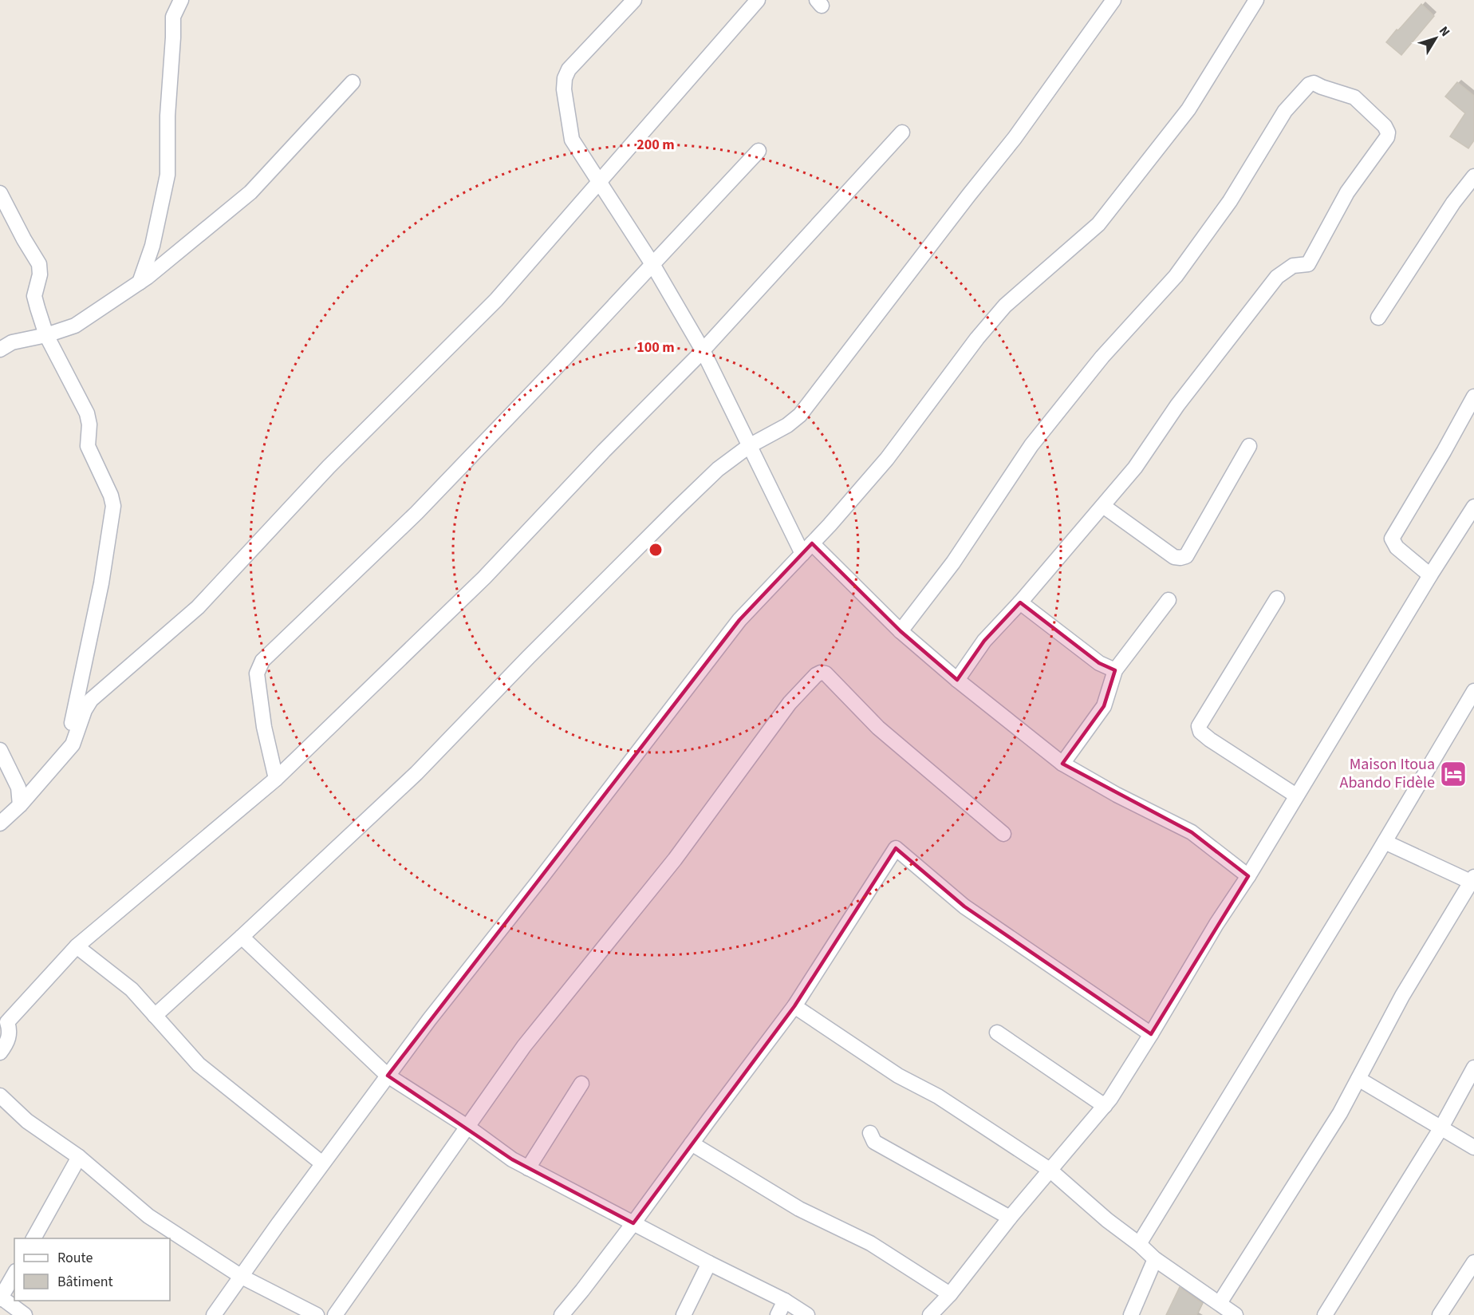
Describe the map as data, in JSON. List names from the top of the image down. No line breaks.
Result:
{"places":{"hotel":["Maison Itoua Abando Fidèle"]},"legend":["Route","Bâtiment"],"north":"top right","rings":["200 m","100 m"]}
